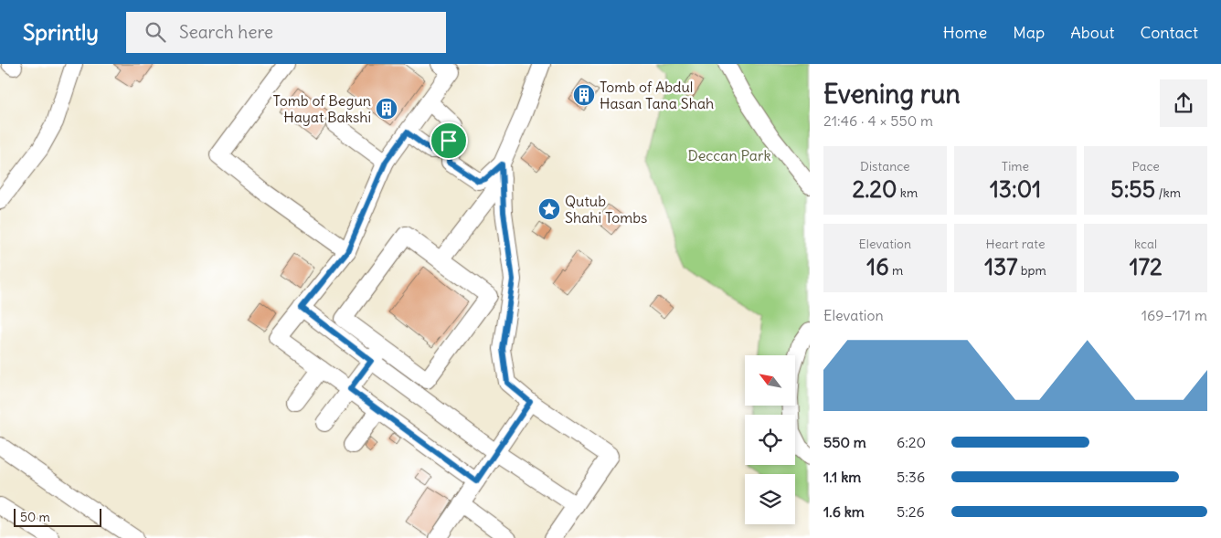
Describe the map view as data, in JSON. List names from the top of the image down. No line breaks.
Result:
{"parks":["Deccan Park"],"places":{"building":["Tomb of Abdul Hasan Tana Shah","Tomb of Begun Hayat Bakshi"],"place":["Qutub Shahi Tombs"]},"scale_bar":"50 m","north":"top left","page":{"header":"Sprintly","search":"Search here","nav":["Home","Map","About","Contact"],"heading":["Evening run","21:46 · 4 × 550 m"],"stats":[["Distance","2.20 km"],["Time","13:01"],["Pace","5:55 /km"],["Elevation","16 m"],["Heart rate","137 bpm"],["kcal","172"]],"chart":["Elevation","169–171 m"],"list":[{"name":"550 m","note":"6:20"},{"name":"1.1 km","note":"5:36"},{"name":"1.6 km","note":"5:26"}],"scale":"50 m"}}
